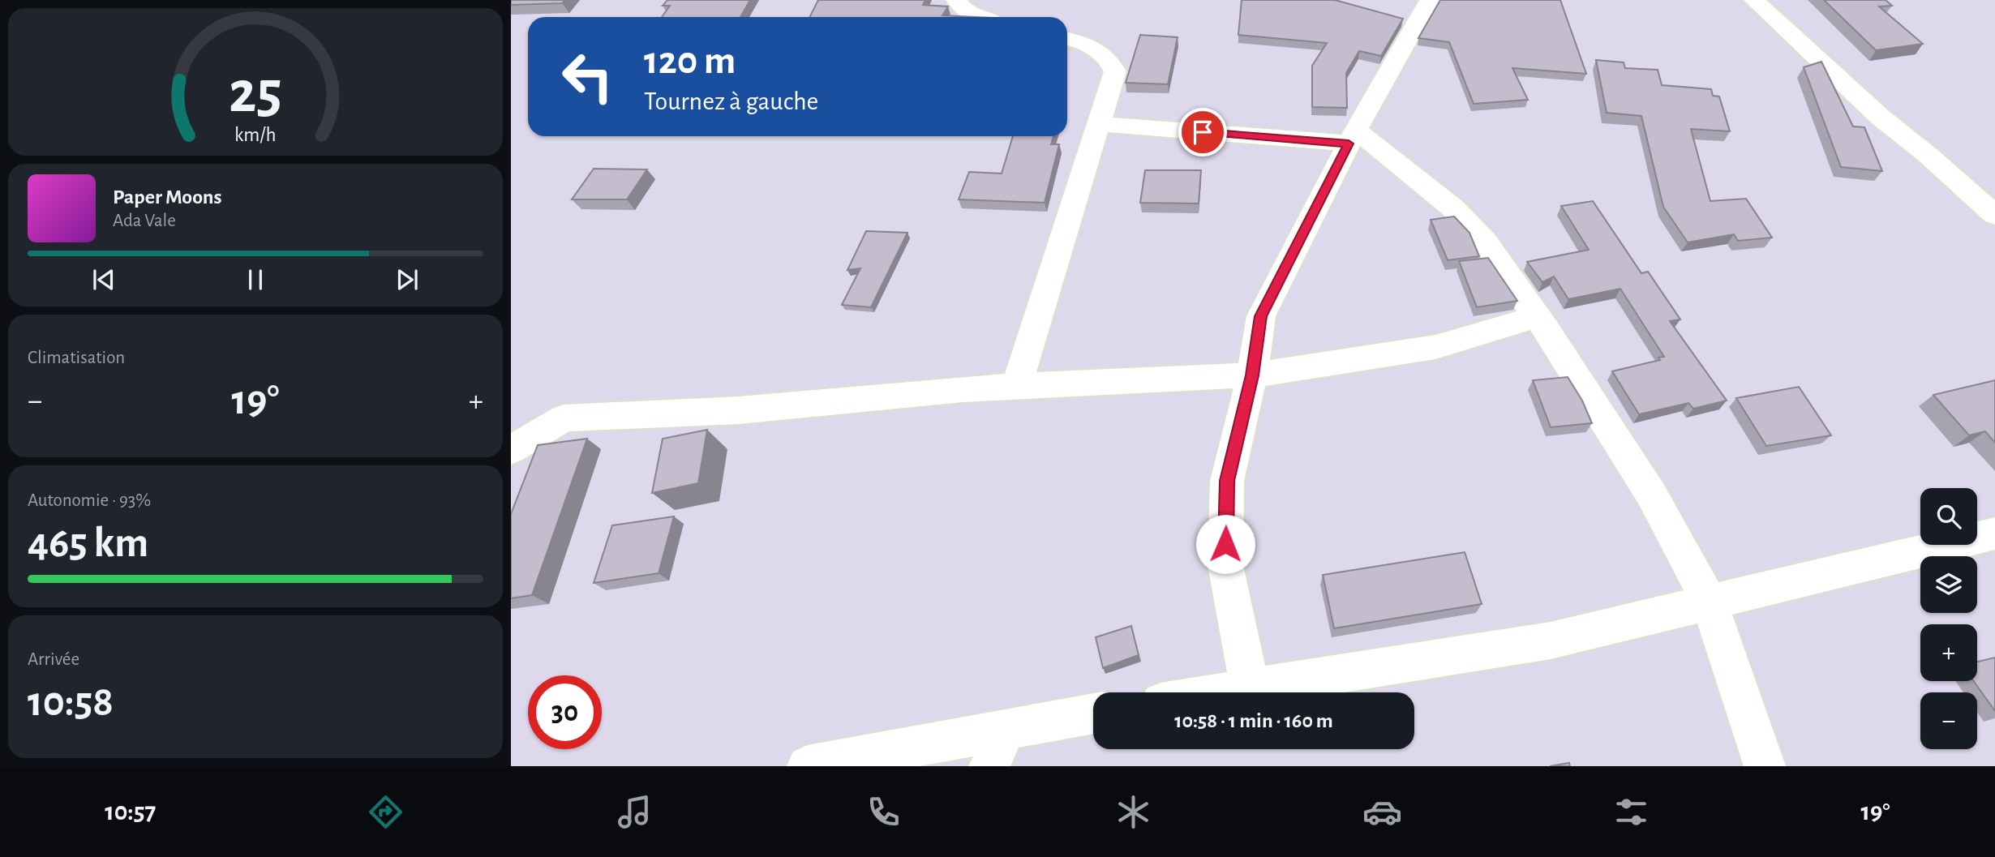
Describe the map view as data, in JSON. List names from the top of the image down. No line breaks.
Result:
{"page":{"turn":["120 m","Tournez à gauche"],"song":["Paper Moons","Ada Vale"],"tile":["Climatisation",["Autonomie · 93%","465 km"],["Arrivée","10:58"]],"heat":["−","19°","+"],"map_buttons":["+","−"],"limit":"30","trip":"10:58 · 1 min · 160 m","tabs":["10:57","19°"],"gauge":["25","km/h"]}}
